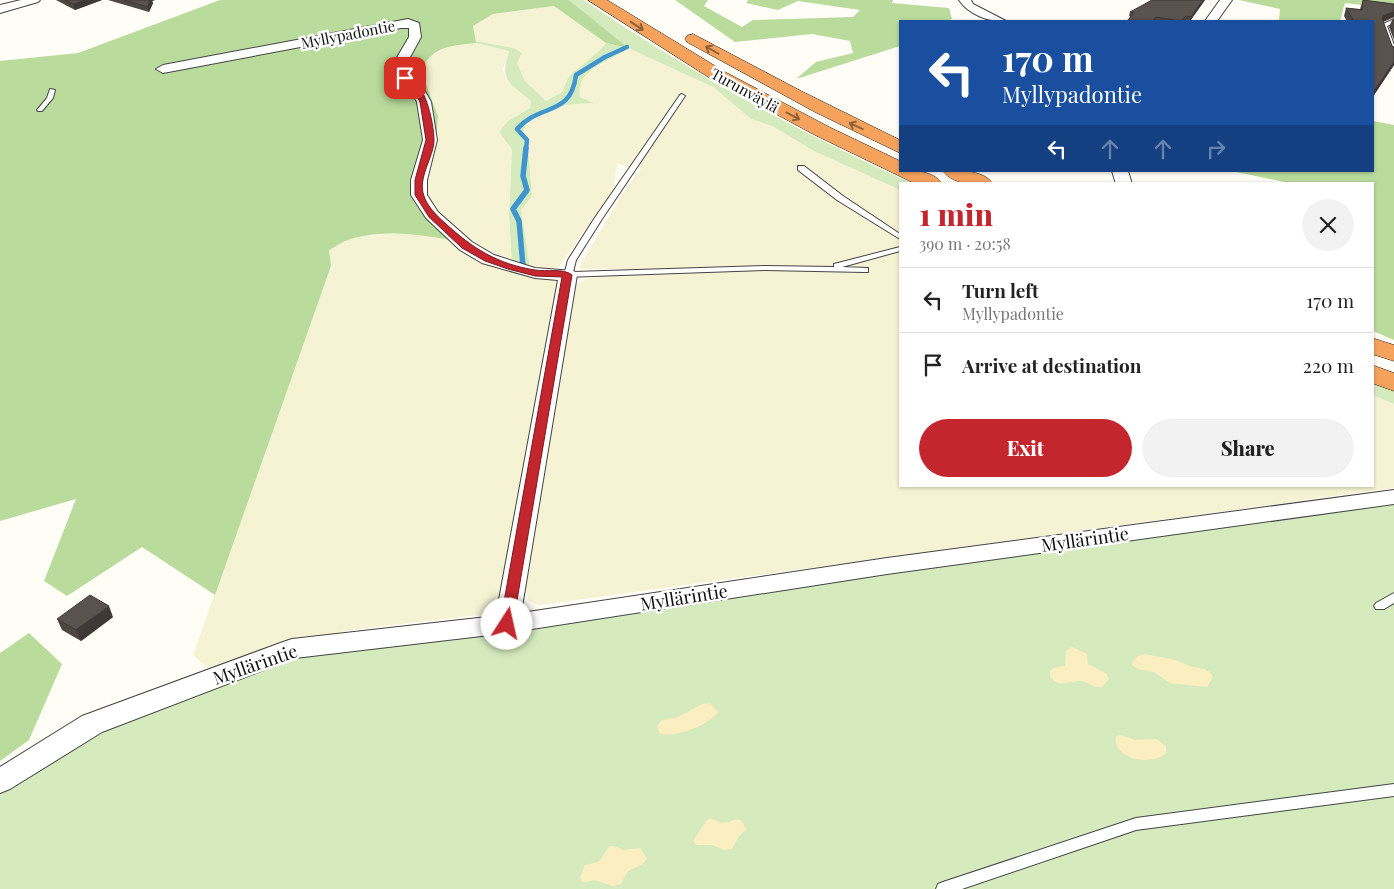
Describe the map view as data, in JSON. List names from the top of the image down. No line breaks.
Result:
{"streets":{"highway":["Turunväylä"],"street":["Myllypadontie","Myllärintie"]},"page":{"turn":["170 m","Myllypadontie"],"heading":["1 min","390 m · 20:58"],"list":[{"name":"Turn left","note":"Myllypadontie","value":"170 m"},{"name":"Arrive at destination","value":"220 m"}],"buttons":["Exit","Share"]}}
